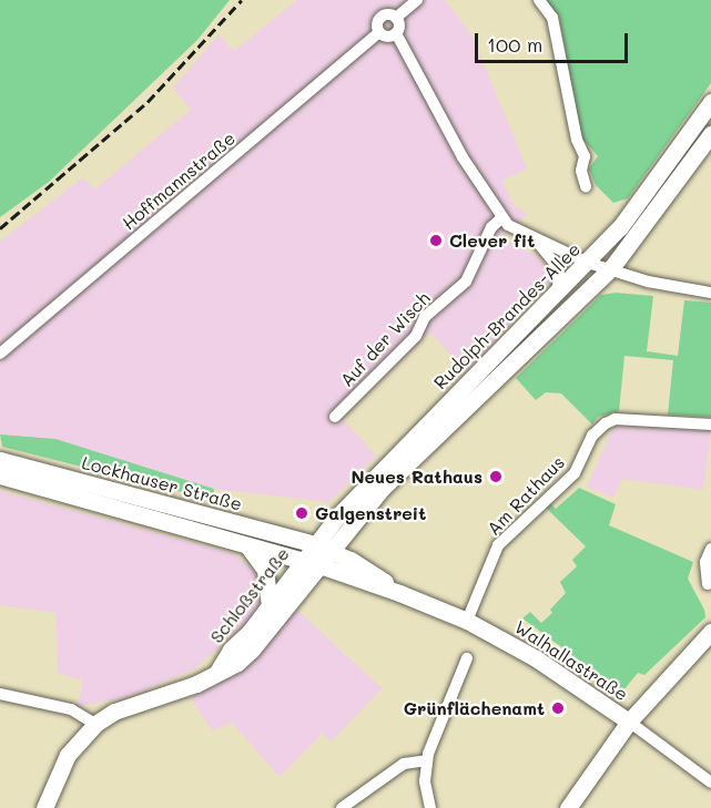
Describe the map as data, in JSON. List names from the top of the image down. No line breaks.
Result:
{"streets":{"main road":["Rudolph-Brandes-Allee","Lockhauser Straße","Schloßstraße","Walhallastraße"],"street":["Hoffmannstraße","Auf der Wisch","Am Rathaus"]},"crossings":[["Rudolph-Brandes-Allee","Lockhauser Straße"],["Rudolph-Brandes-Allee","Schloßstraße"],["Rudolph-Brandes-Allee","Walhallastraße"],["Lockhauser Straße","Schloßstraße"],["Lockhauser Straße","Walhallastraße"],["Am Rathaus","Walhallastraße"],["Schloßstraße","Walhallastraße"]],"places":["Clever fit","Neues Rathaus","Galgenstreit","Grünflächenamt"],"scale_bar":"100 m"}
